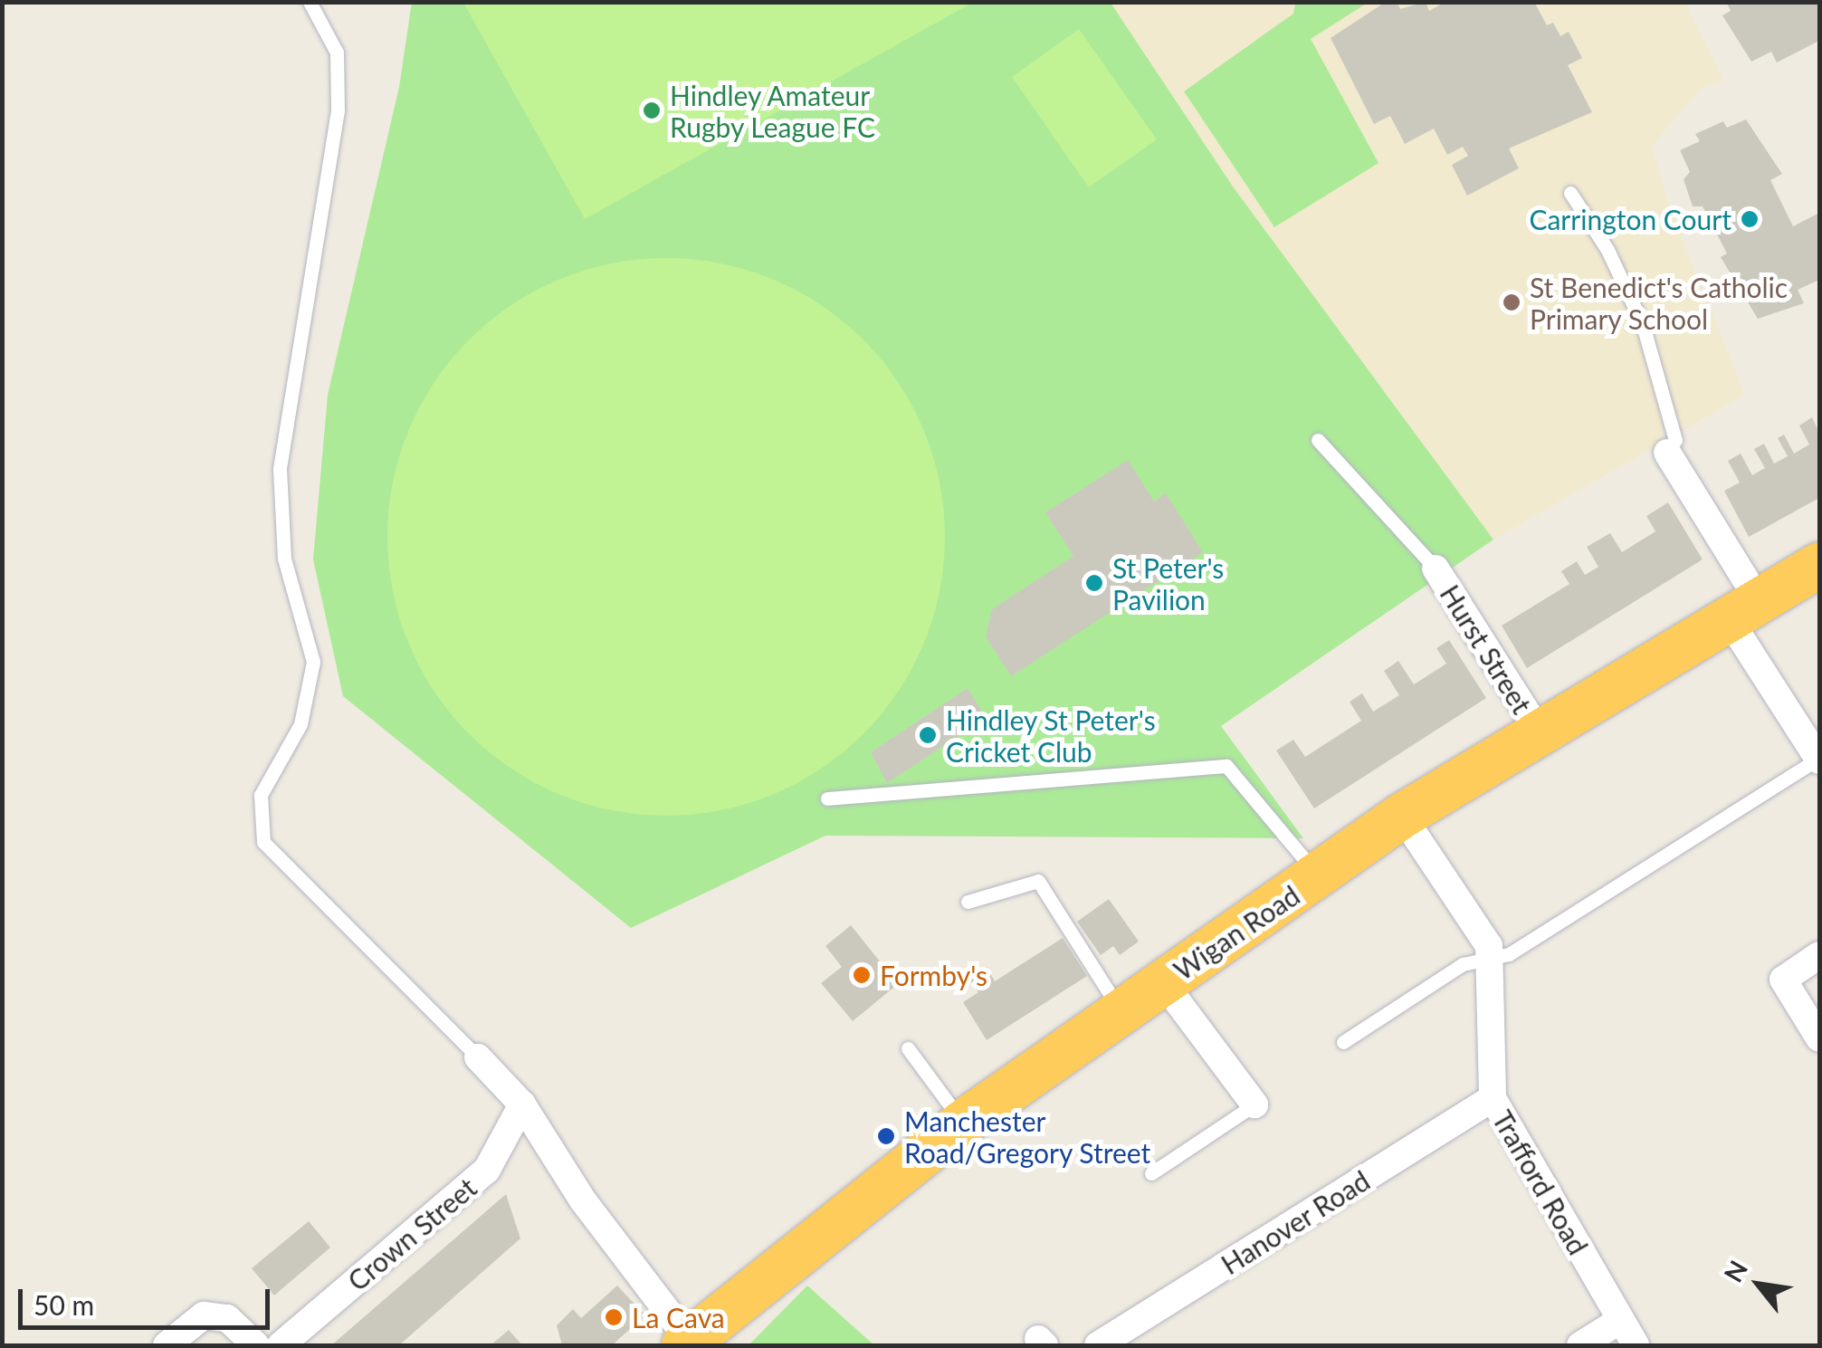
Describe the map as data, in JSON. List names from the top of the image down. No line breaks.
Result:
{"streets":{"highway":["Wigan Road"],"street":["Hurst Street","Trafford Road","Hanover Road","Crown Street"]},"crossings":[["Hurst Street","Wigan Road"],["Wigan Road","Trafford Road"],["Trafford Road","Hanover Road"]],"places":["Hindley Amateur Rugby League FC","Carrington Court","St Benedict's Catholic Primary School","St Peter's Pavilion","Hindley St Peter's Cricket Club","Formby's","Manchester Road/Gregory Street","La Cava"],"scale_bar":"50 m","north":"top left"}
